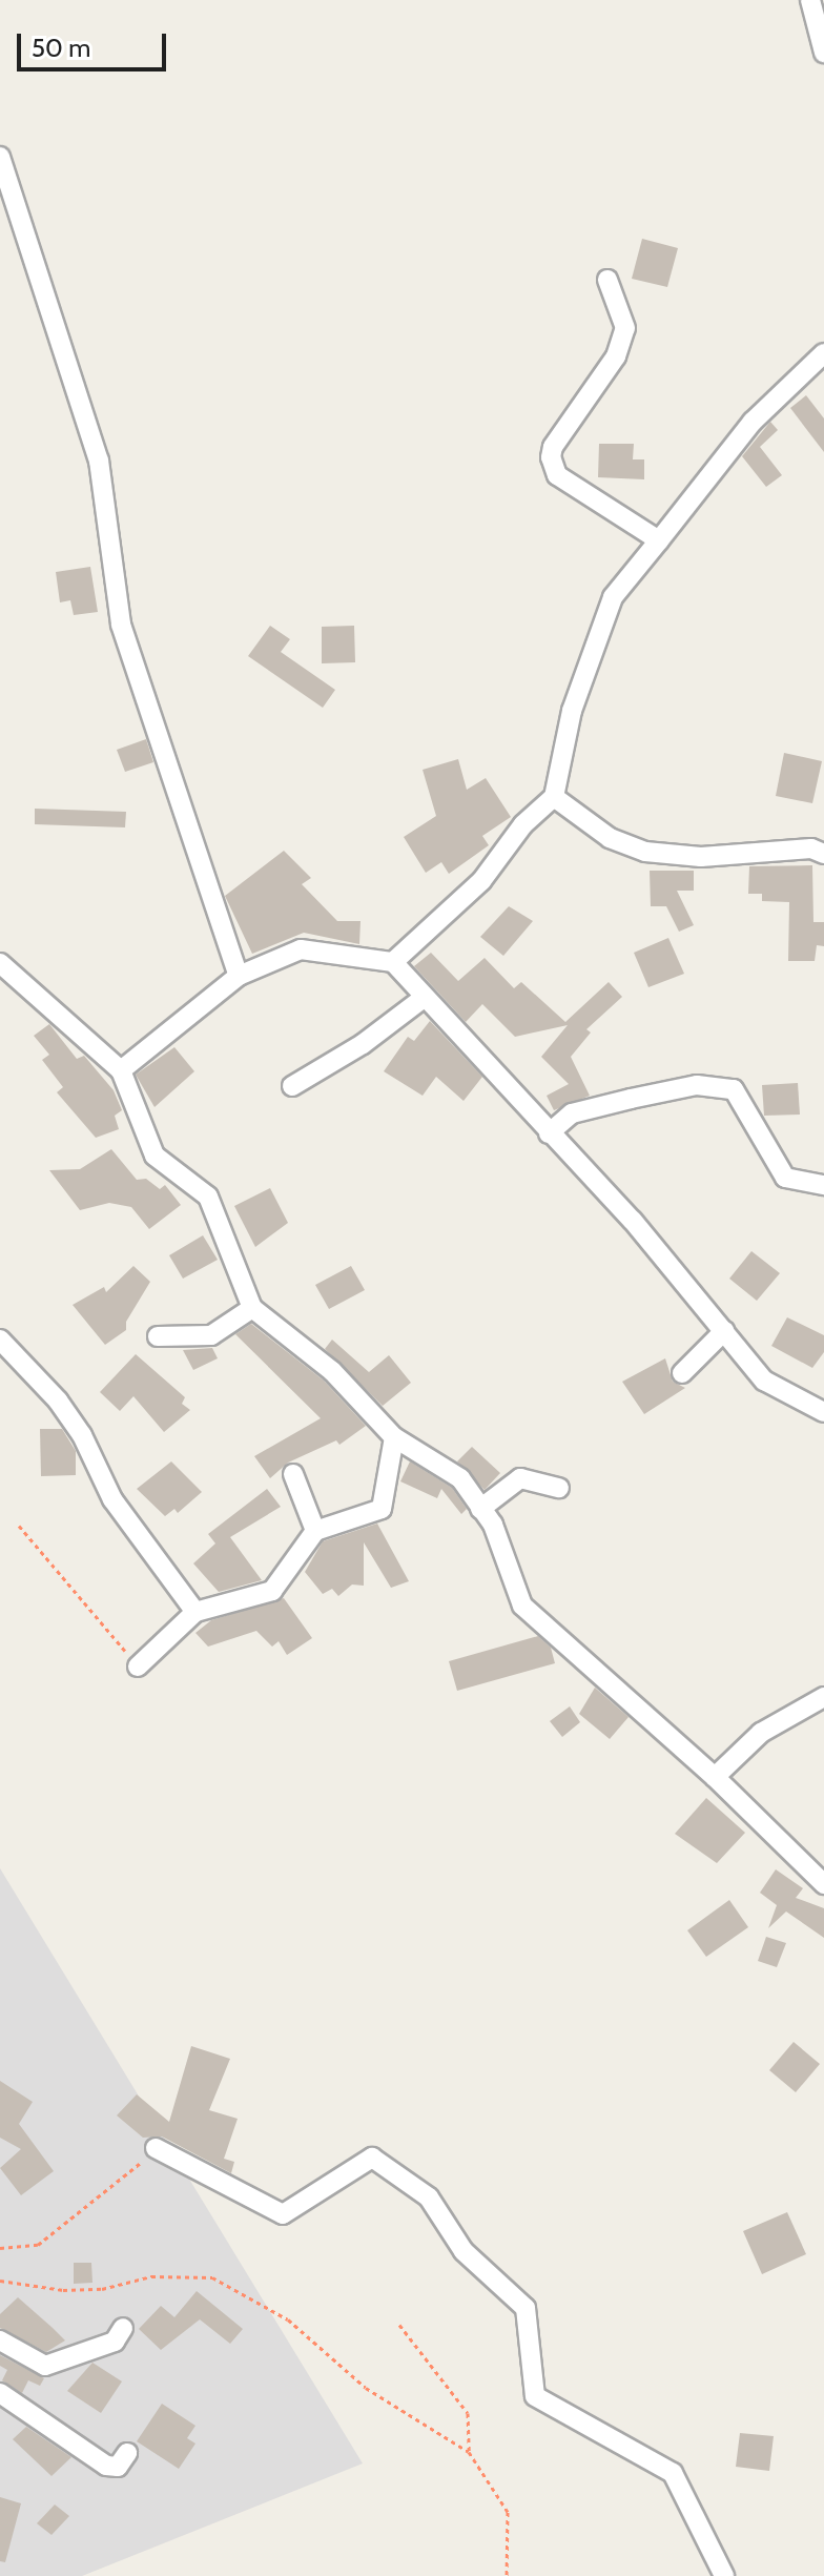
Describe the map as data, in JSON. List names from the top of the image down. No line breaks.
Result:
{"scale_bar":"50 m"}
